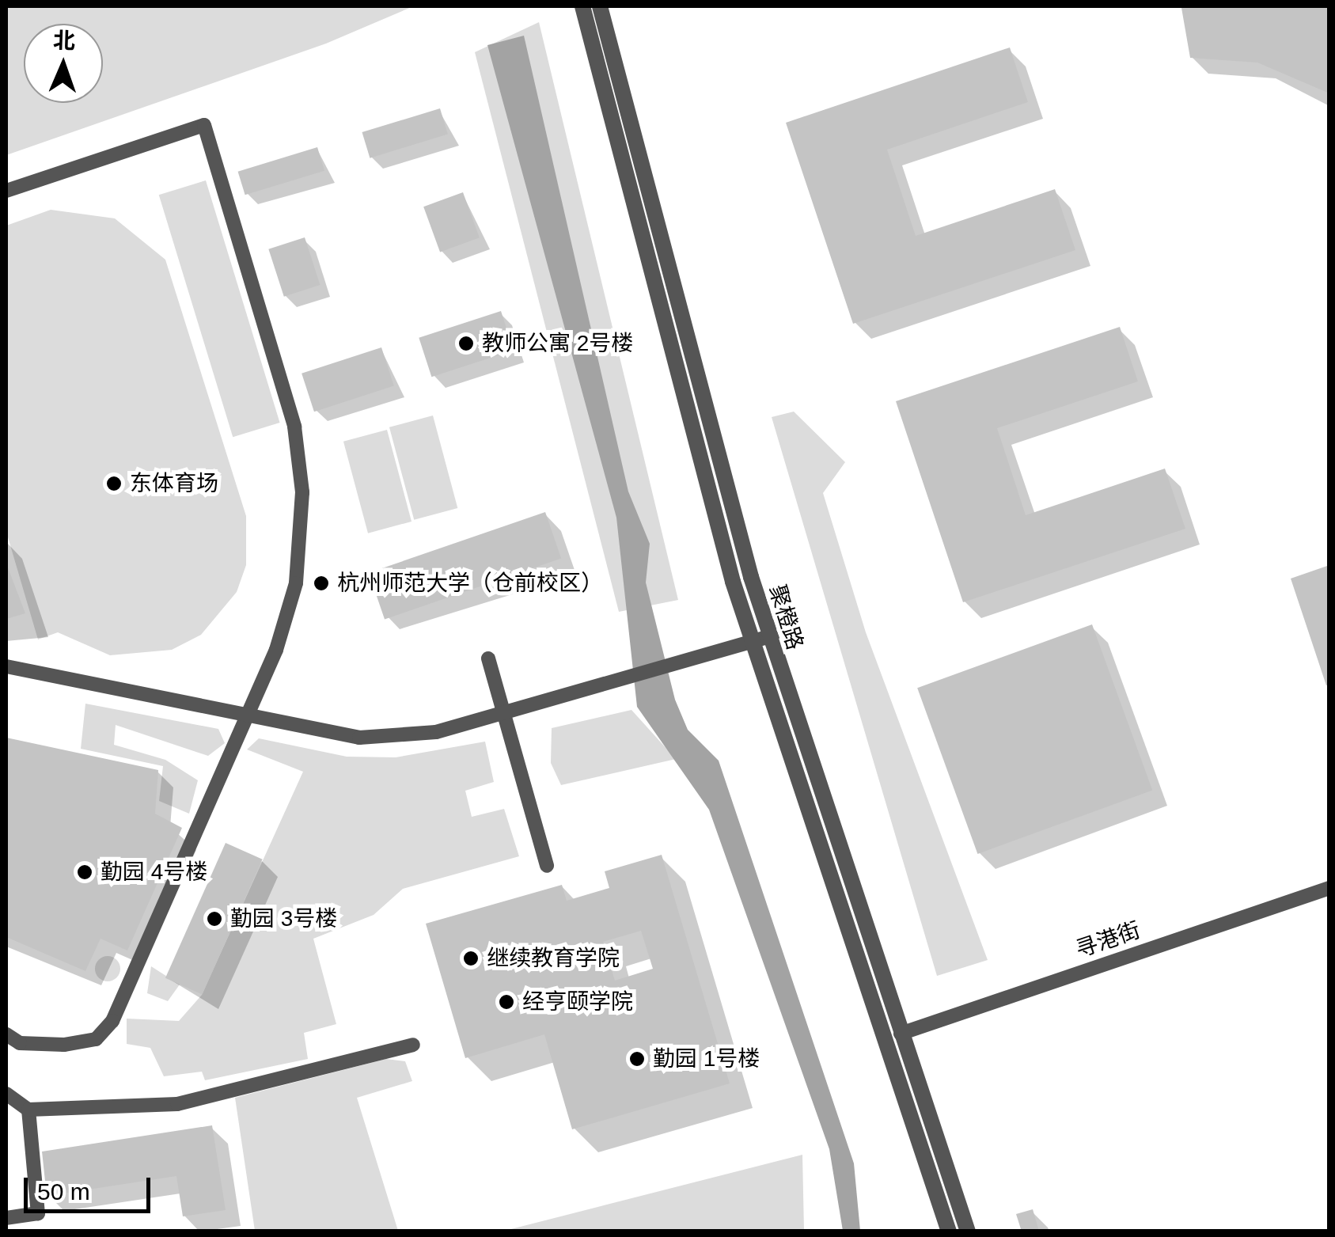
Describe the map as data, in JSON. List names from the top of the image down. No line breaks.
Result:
{"streets":{"street":["聚橙路","寻港街"]},"crossings":[["聚橙路","寻港街"]],"places":["教师公寓 2号楼","东体育场","杭州师范大学（仓前校区）","勤园 4号楼","勤园 3号楼","继续教育学院","经亨颐学院","勤园 1号楼"],"scale_bar":"50 m","north":"top"}
